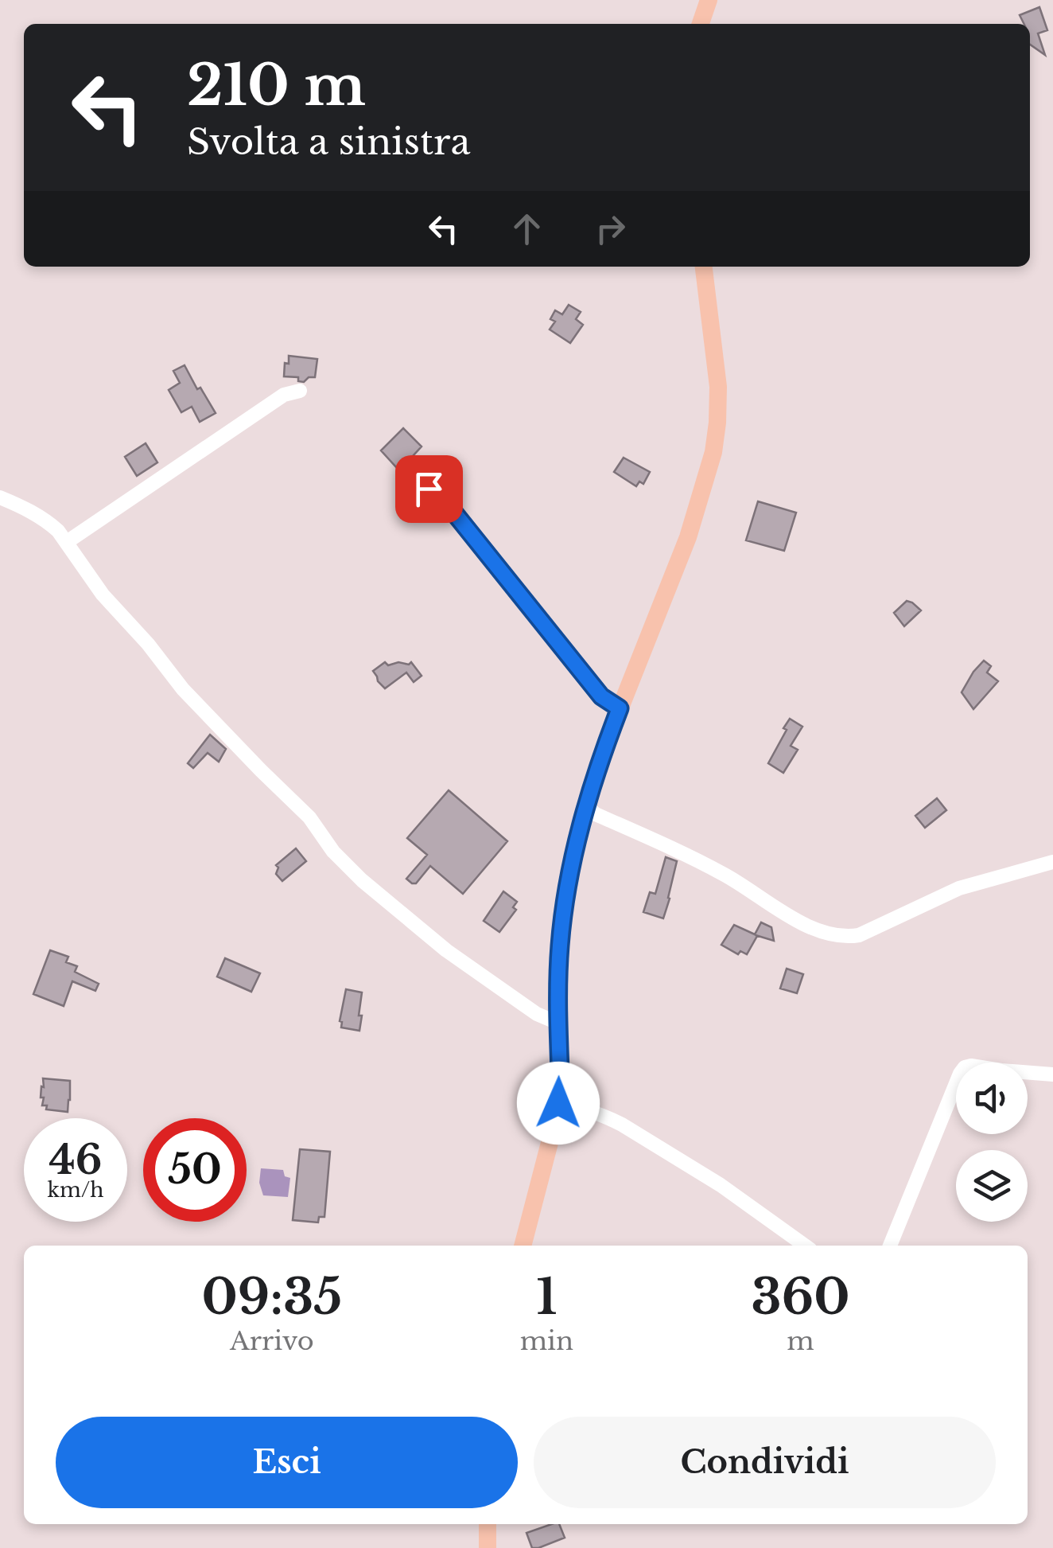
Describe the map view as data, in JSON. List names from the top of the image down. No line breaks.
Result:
{"page":{"turn":["210 m","Svolta a sinistra"],"speed":"46 km/h","limit":"50","eta":["09:35","Arrivo","1","min","360","m"],"buttons":["Esci","Condividi"]}}
